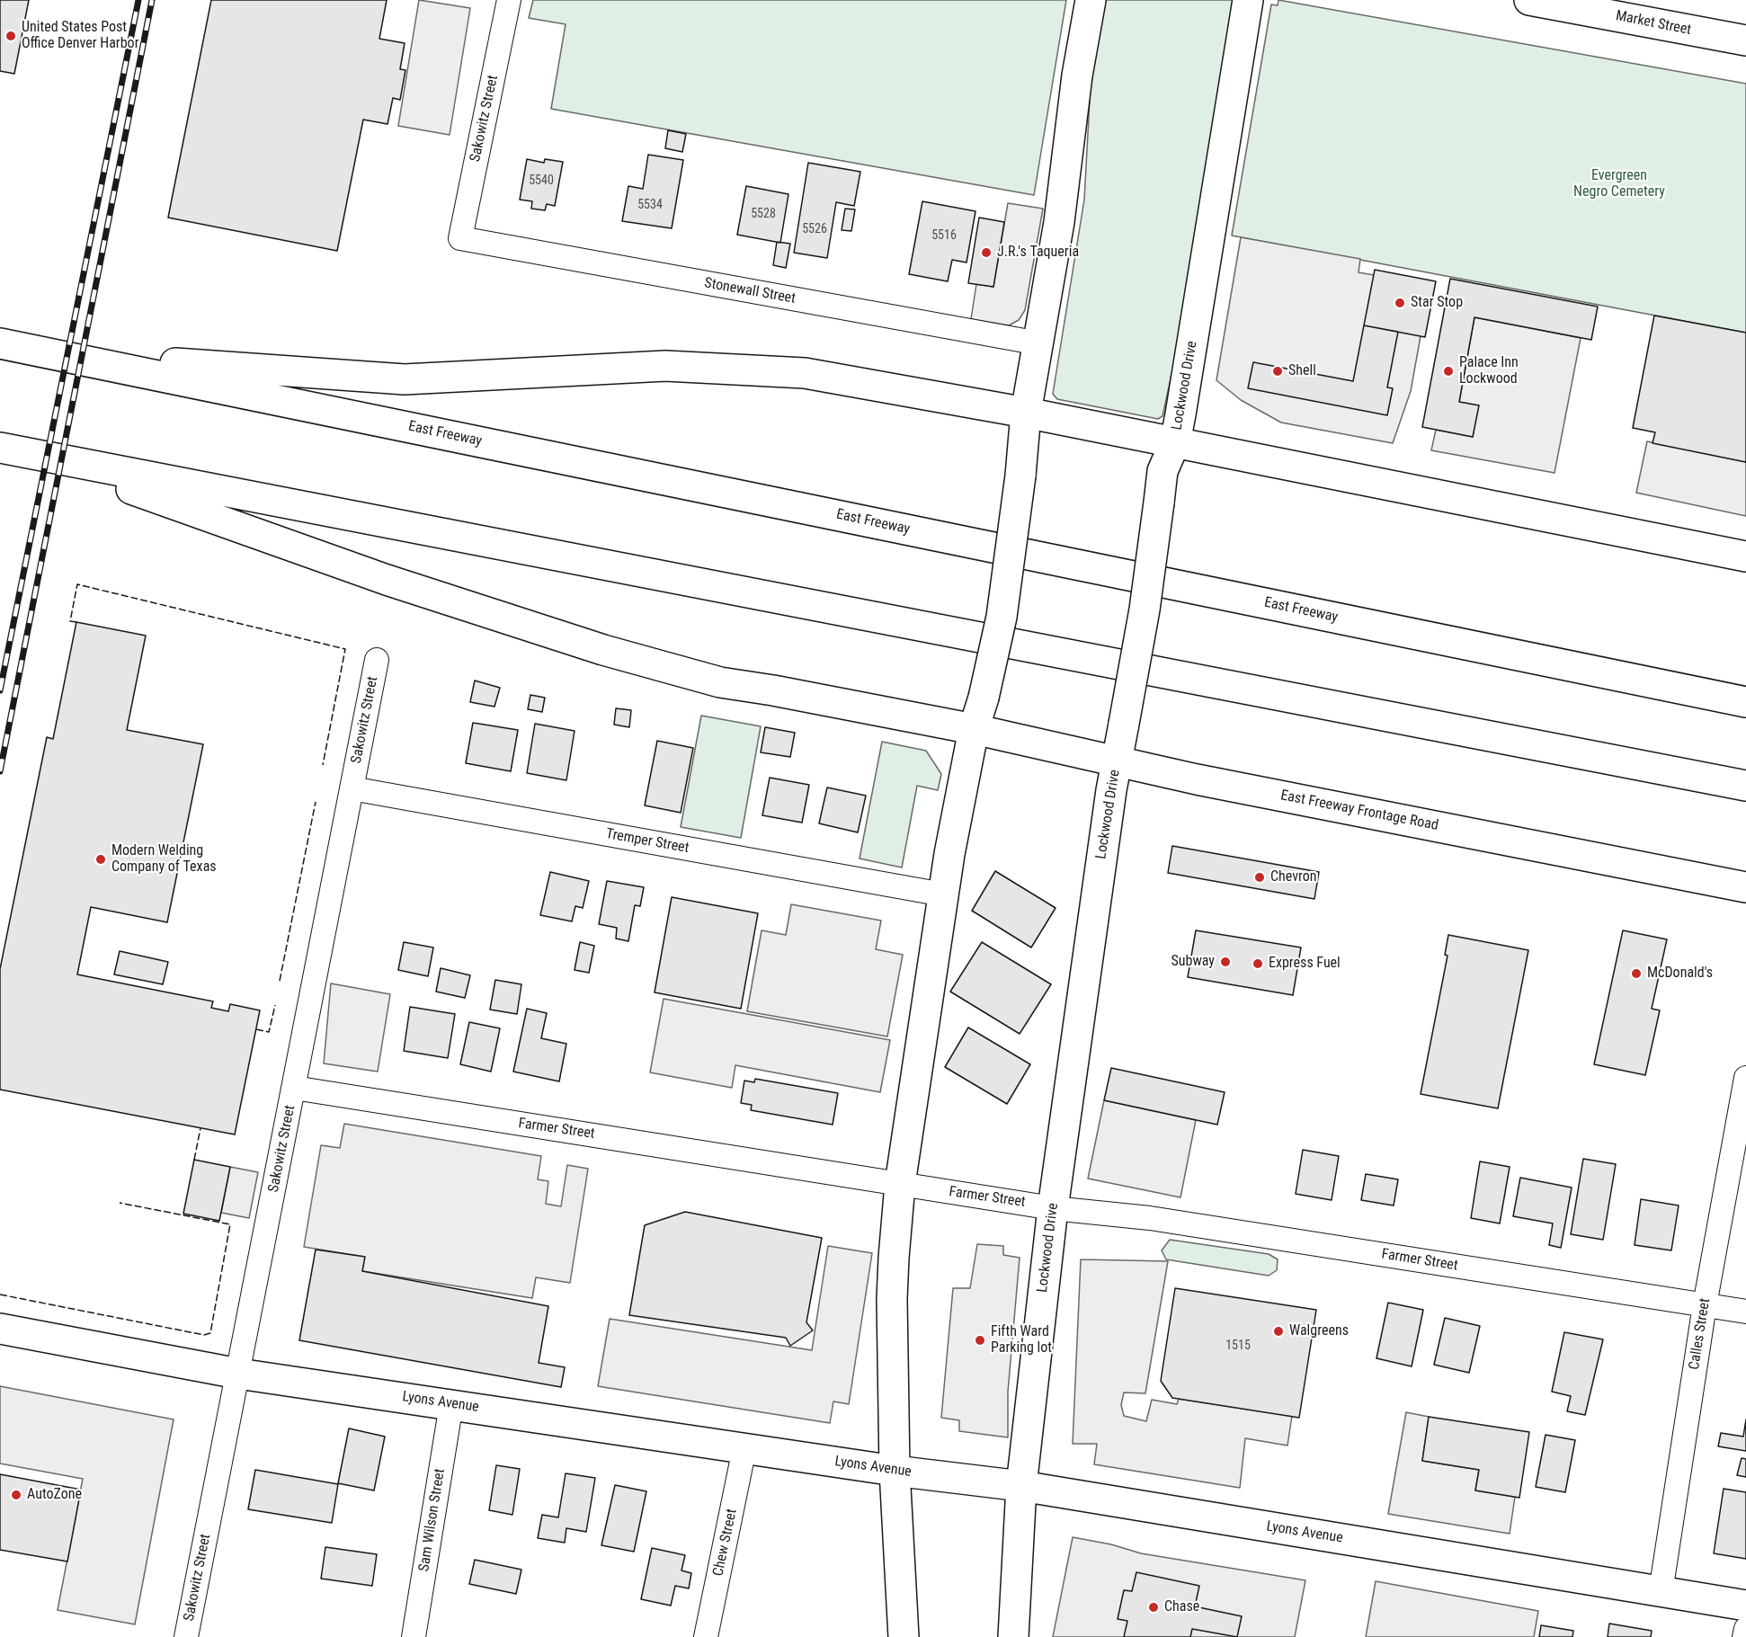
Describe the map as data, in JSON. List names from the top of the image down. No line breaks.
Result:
{"streets":{"main road":["Market Street","Lockwood Drive","East Freeway","East Freeway Frontage Road","Lyons Avenue"],"street":["Sakowitz Street","Stonewall Street","Tremper Street","Farmer Street","Calles Street","Sam Wilson Street","Chew Street"]},"crossings":[["Sakowitz Street","Stonewall Street"],["Sakowitz Street","Tremper Street"],["Sakowitz Street","Farmer Street"],["Sakowitz Street","Lyons Avenue"],["Lockwood Drive","East Freeway Frontage Road"],["Lockwood Drive","Farmer Street"],["Lockwood Drive","Lyons Avenue"],["Farmer Street","Calles Street"],["Calles Street","Lyons Avenue"],["Lyons Avenue","Sam Wilson Street"],["Lyons Avenue","Chew Street"]],"parks":["Evergreen Negro Cemetery"],"places":["United States Post Office Denver Harbor","J.R.'s Taqueria","Star Stop","Shell","Palace Inn Lockwood","Modern Welding Company of Texas","Chevron","Subway","Express Fuel","McDonald's","Walgreens","Fifth Ward Parking lot","AutoZone","Chase"],"house_numbers":["5540","5534","5528","5526","5516","1515"]}
